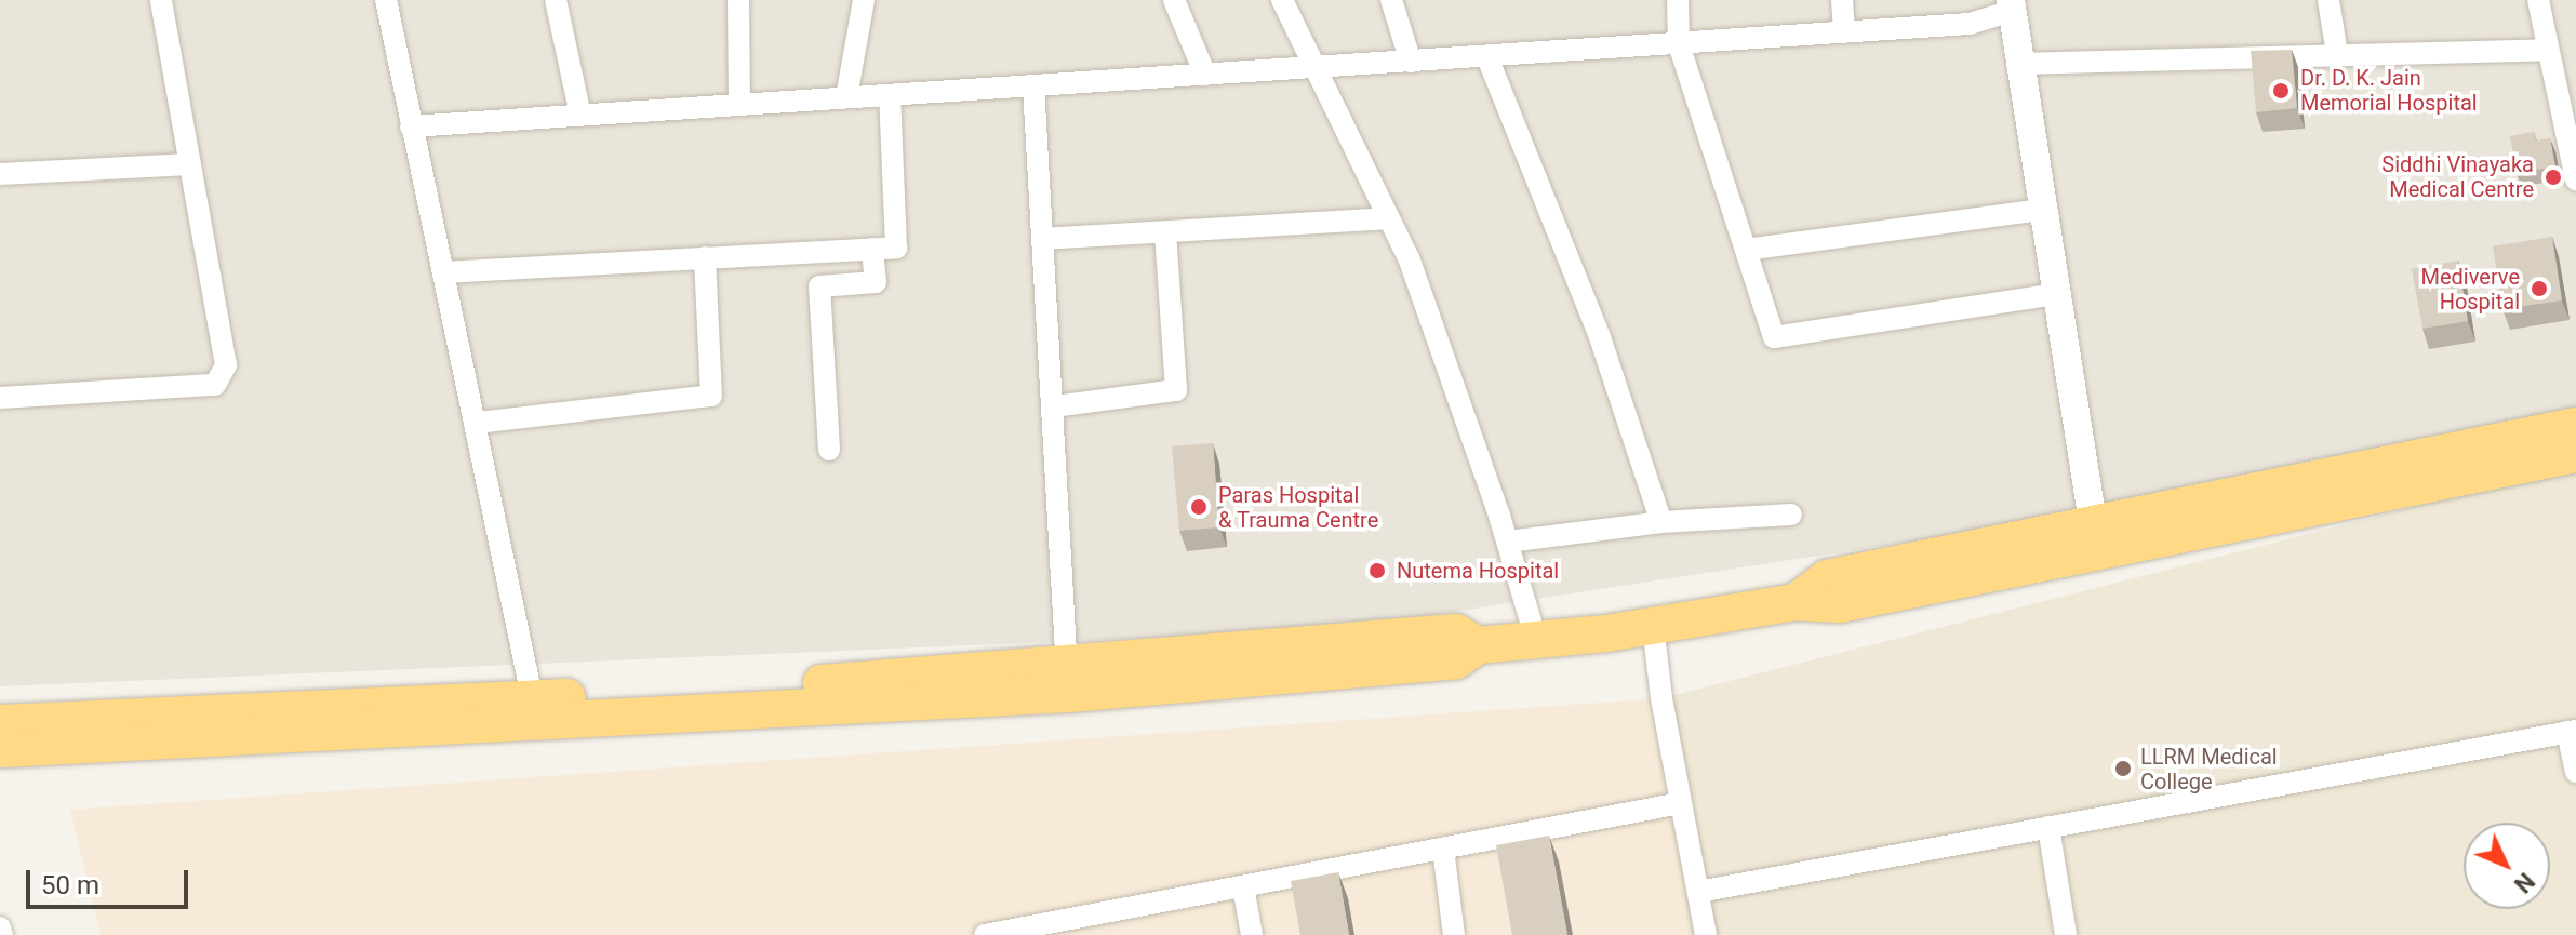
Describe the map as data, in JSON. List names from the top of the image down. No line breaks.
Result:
{"places":["Dr. D. K. Jain Memorial Hospital","Siddhi Vinayaka Medical Centre","Mediverve Hospital","Paras Hospital & Trauma Centre","Nutema Hospital","LLRM Medical College"],"scale_bar":"50 m","north":"bottom right"}
